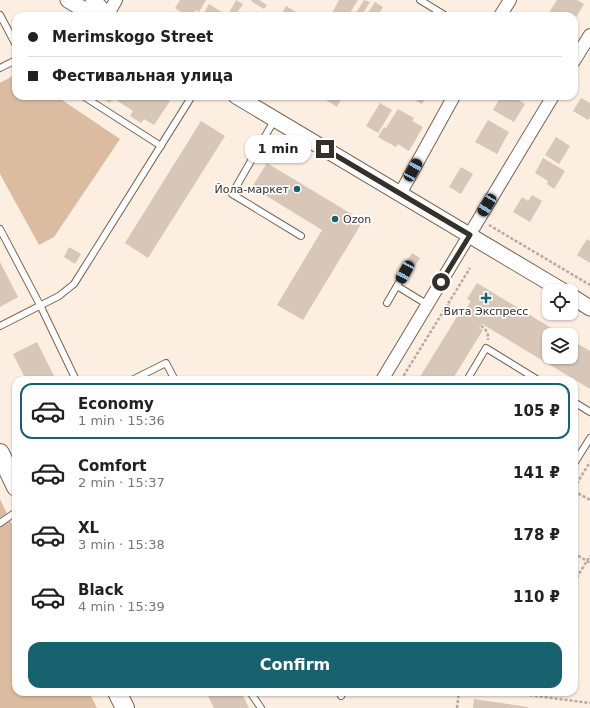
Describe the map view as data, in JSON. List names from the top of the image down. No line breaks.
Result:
{"places":{"other":["Йола-маркет","Ozon"],"health":["Вита Экспресс"]},"page":{"banner":["Merimskogo Street","Фестивальная улица"],"bubble":"1 min","list":[{"name":"Economy","note":"1 min · 15:36","value":"105 ₽"},{"name":"Comfort","note":"2 min · 15:37","value":"141 ₽"},{"name":"XL","note":"3 min · 15:38","value":"178 ₽"},{"name":"Black","note":"4 min · 15:39","value":"110 ₽"}],"buttons":"Confirm"}}
